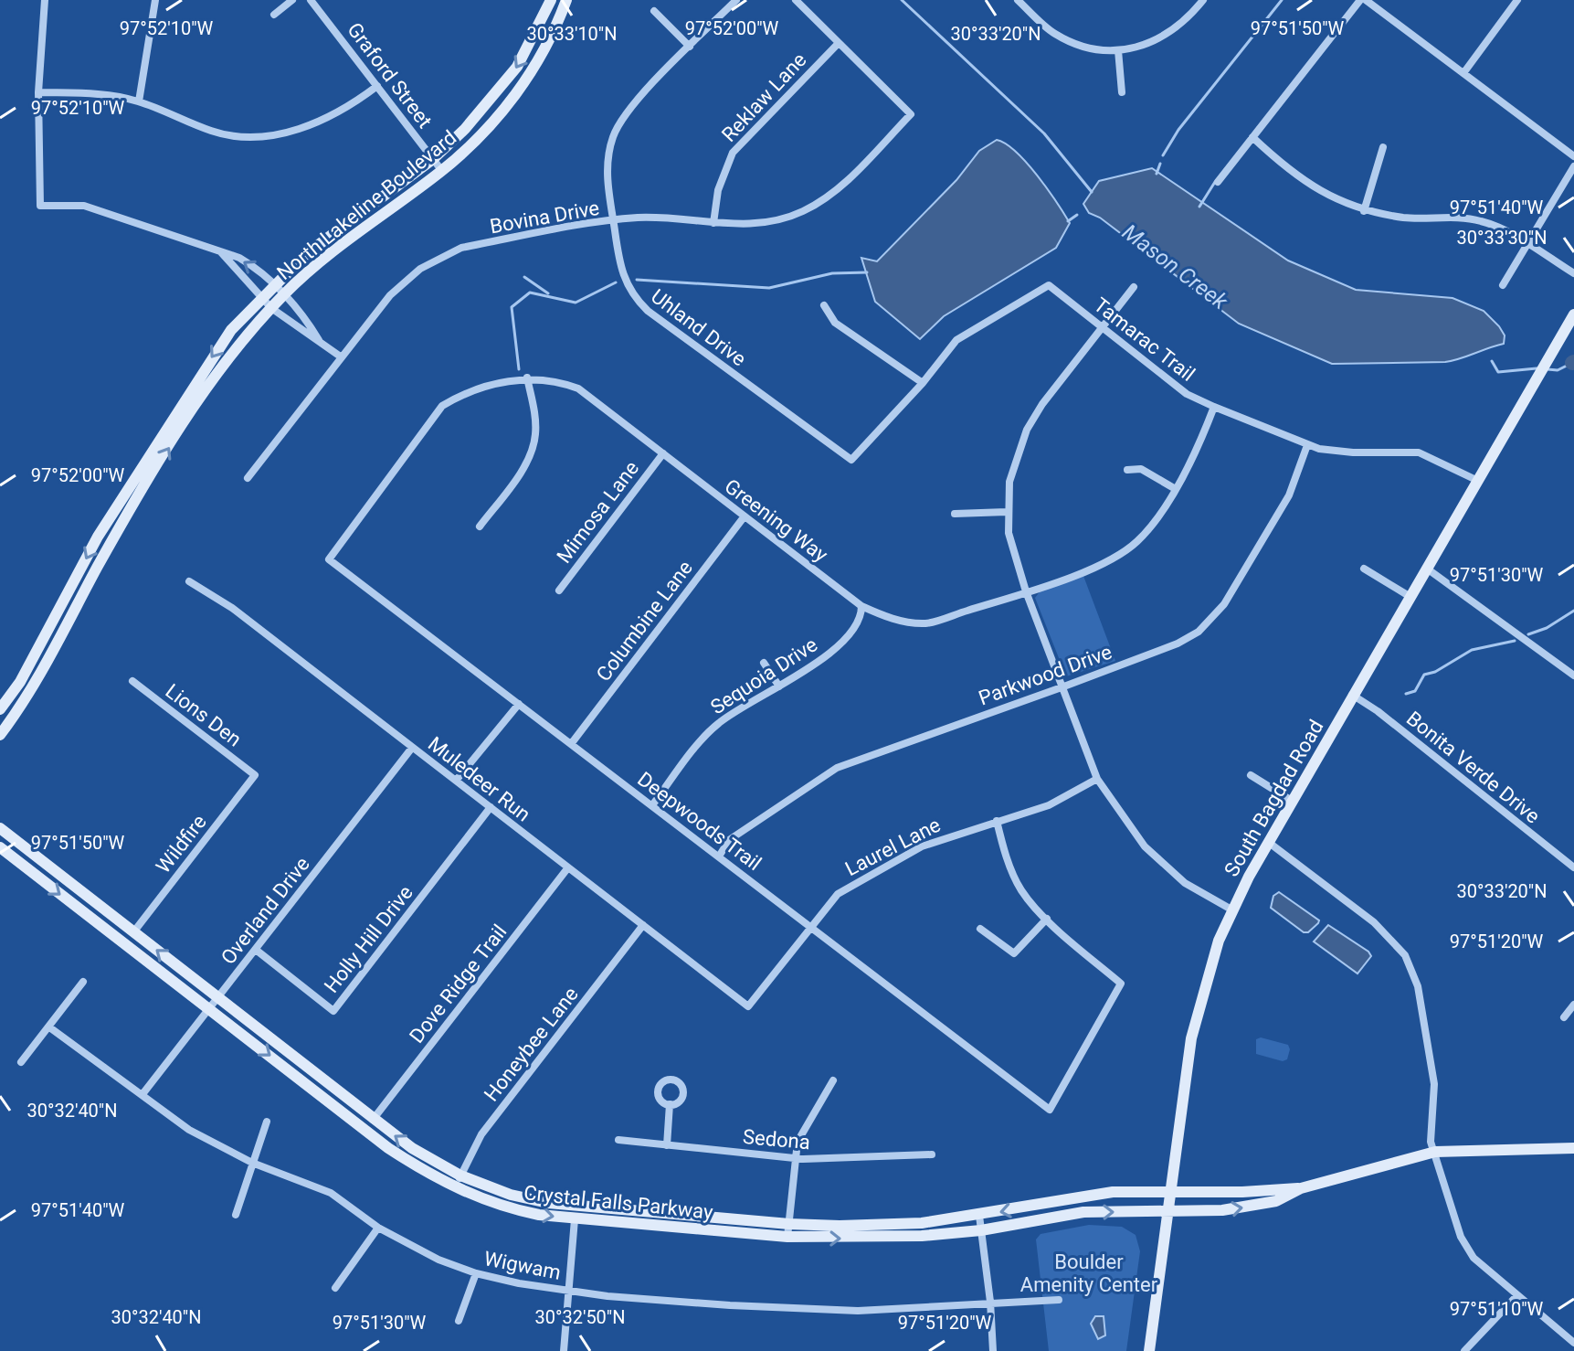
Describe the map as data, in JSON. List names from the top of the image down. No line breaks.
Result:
{"streets":{"main road":["North Lakeline Boulevard","South Bagdad Road","Crystal Falls Parkway"],"street":["Graford Street","Reklaw Lane","Bovina Drive","Uhland Drive","Tamarac Trail","Mimosa Lane","Greening Way","Columbine Lane","Parkwood Drive","Sequoia Drive","Lions Den","Bonita Verde Drive","Muledeer Run","Deepwoods Trail","Wildfire","Laurel Lane","Overland Drive","Holly Hill Drive","Dove Ridge Trail","Honeybee Lane","Sedona","Wigwam"]},"crossings":[["Graford Street","North Lakeline Boulevard"],["Reklaw Lane","Bovina Drive"],["Bovina Drive","Uhland Drive"],["Uhland Drive","Tamarac Trail"],["Tamarac Trail","Greening Way"],["Tamarac Trail","Parkwood Drive"],["Tamarac Trail","South Bagdad Road"],["Mimosa Lane","Greening Way"],["Greening Way","Columbine Lane"],["Greening Way","Sequoia Drive"],["Greening Way","Deepwoods Trail"],["Columbine Lane","Deepwoods Trail"],["Parkwood Drive","Deepwoods Trail"],["Sequoia Drive","Deepwoods Trail"],["Lions Den","Wildfire"],["Bonita Verde Drive","South Bagdad Road"],["Muledeer Run","Laurel Lane"],["Muledeer Run","Overland Drive"],["Muledeer Run","Holly Hill Drive"],["Muledeer Run","Dove Ridge Trail"],["Muledeer Run","Honeybee Lane"],["South Bagdad Road","Crystal Falls Parkway"],["Deepwoods Trail","Laurel Lane"],["Wildfire","Crystal Falls Parkway"],["Overland Drive","Holly Hill Drive"],["Overland Drive","Crystal Falls Parkway"],["Overland Drive","Wigwam"],["Dove Ridge Trail","Crystal Falls Parkway"],["Honeybee Lane","Crystal Falls Parkway"]],"water":["Mason Creek"],"parks":["Boulder Amenity Center"],"coordinates":["97°52'00\"W","97°51'50\"W","97°52'10\"W","30°33'10\"N","30°33'20\"N","97°51'40\"W","30°33'30\"N","97°51'30\"W","97°51'20\"W","30°32'40\"N","97°51'10\"W","30°32'50\"N"]}
